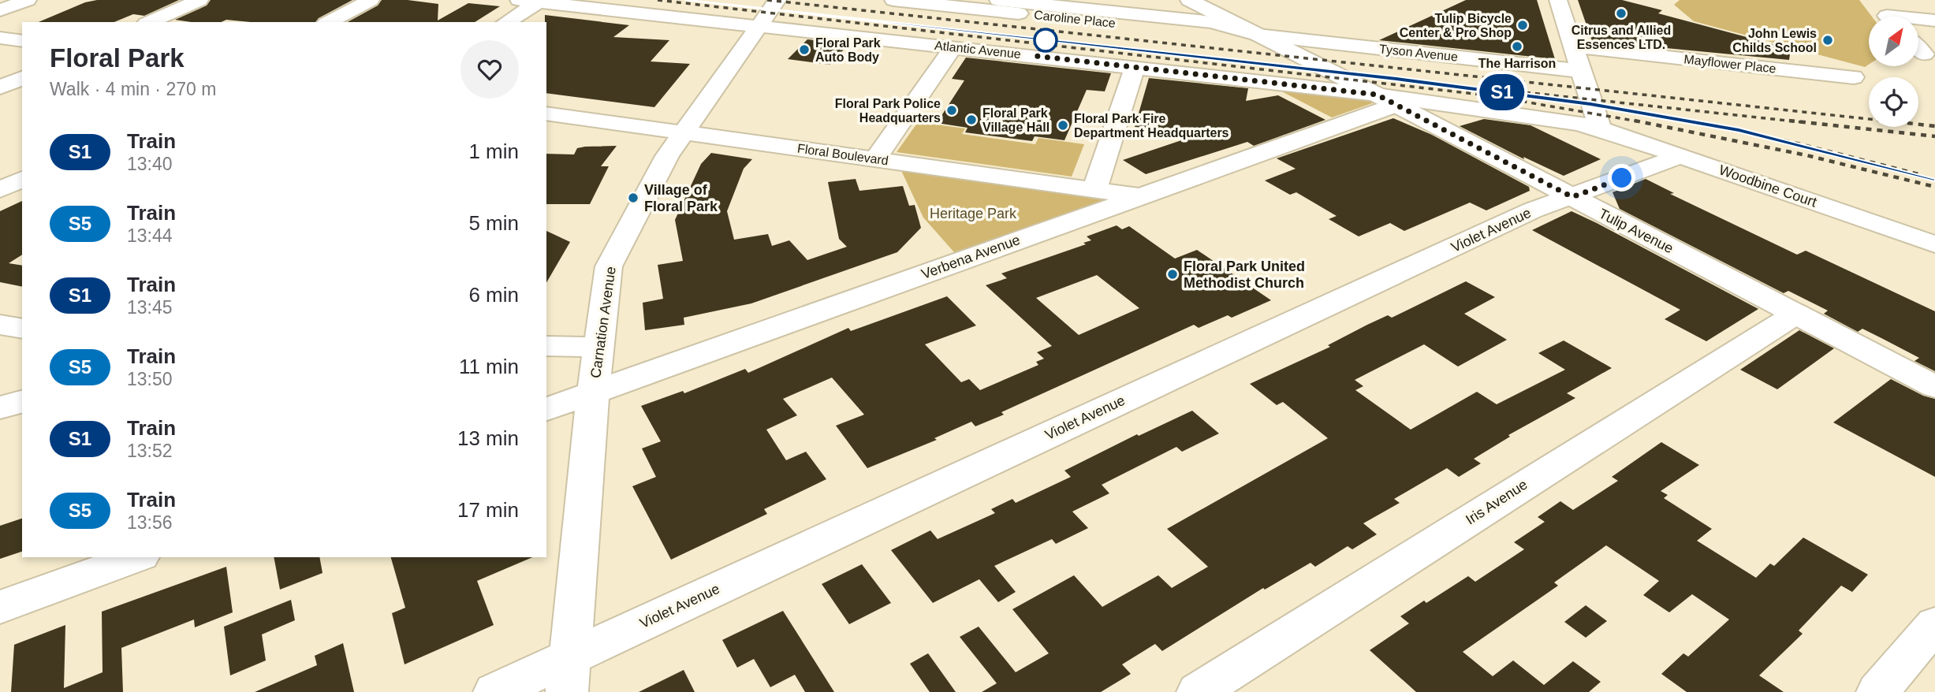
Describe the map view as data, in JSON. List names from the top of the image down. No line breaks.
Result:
{"streets":{"street":["Caroline Place","Atlantic Avenue","Tyson Avenue","Mayflower Place","Floral Boulevard","Woodbine Court","Violet Avenue","Tulip Avenue","Verbena Avenue","Carnation Avenue","Iris Avenue"]},"crossings":[["Caroline Place","Tyson Avenue"],["Caroline Place","Tulip Avenue"],["Atlantic Avenue","Woodbine Court"],["Atlantic Avenue","Tulip Avenue"],["Atlantic Avenue","Verbena Avenue"],["Atlantic Avenue","Carnation Avenue"],["Tyson Avenue","Tulip Avenue"],["Floral Boulevard","Verbena Avenue"],["Floral Boulevard","Carnation Avenue"],["Woodbine Court","Violet Avenue"],["Violet Avenue","Tulip Avenue"],["Violet Avenue","Carnation Avenue"],["Tulip Avenue","Verbena Avenue"],["Tulip Avenue","Iris Avenue"],["Verbena Avenue","Carnation Avenue"]],"parks":["Heritage Park"],"places":["Citrus and Allied Essences LTD.","Tulip Bicycle Center & Pro Shop","John Lewis Childs School","The Harrison","Floral Park Auto Body","Floral Park Police Headquarters","Floral Park Village Hall","Floral Park Fire Department Headquarters","Village of Floral Park","Floral Park United Methodist Church"],"north":"top right","page":{"on_map":"S1","heading":["Floral Park","Walk · 4 min · 270 m"],"list":[{"mark":"S1","name":"Train","note":"13:40","value":"1 min"},{"mark":"S5","name":"Train","note":"13:44","value":"5 min"},{"mark":"S1","name":"Train","note":"13:45","value":"6 min"},{"mark":"S5","name":"Train","note":"13:50","value":"11 min"},{"mark":"S1","name":"Train","note":"13:52","value":"13 min"},{"mark":"S5","name":"Train","note":"13:56","value":"17 min"}]}}
